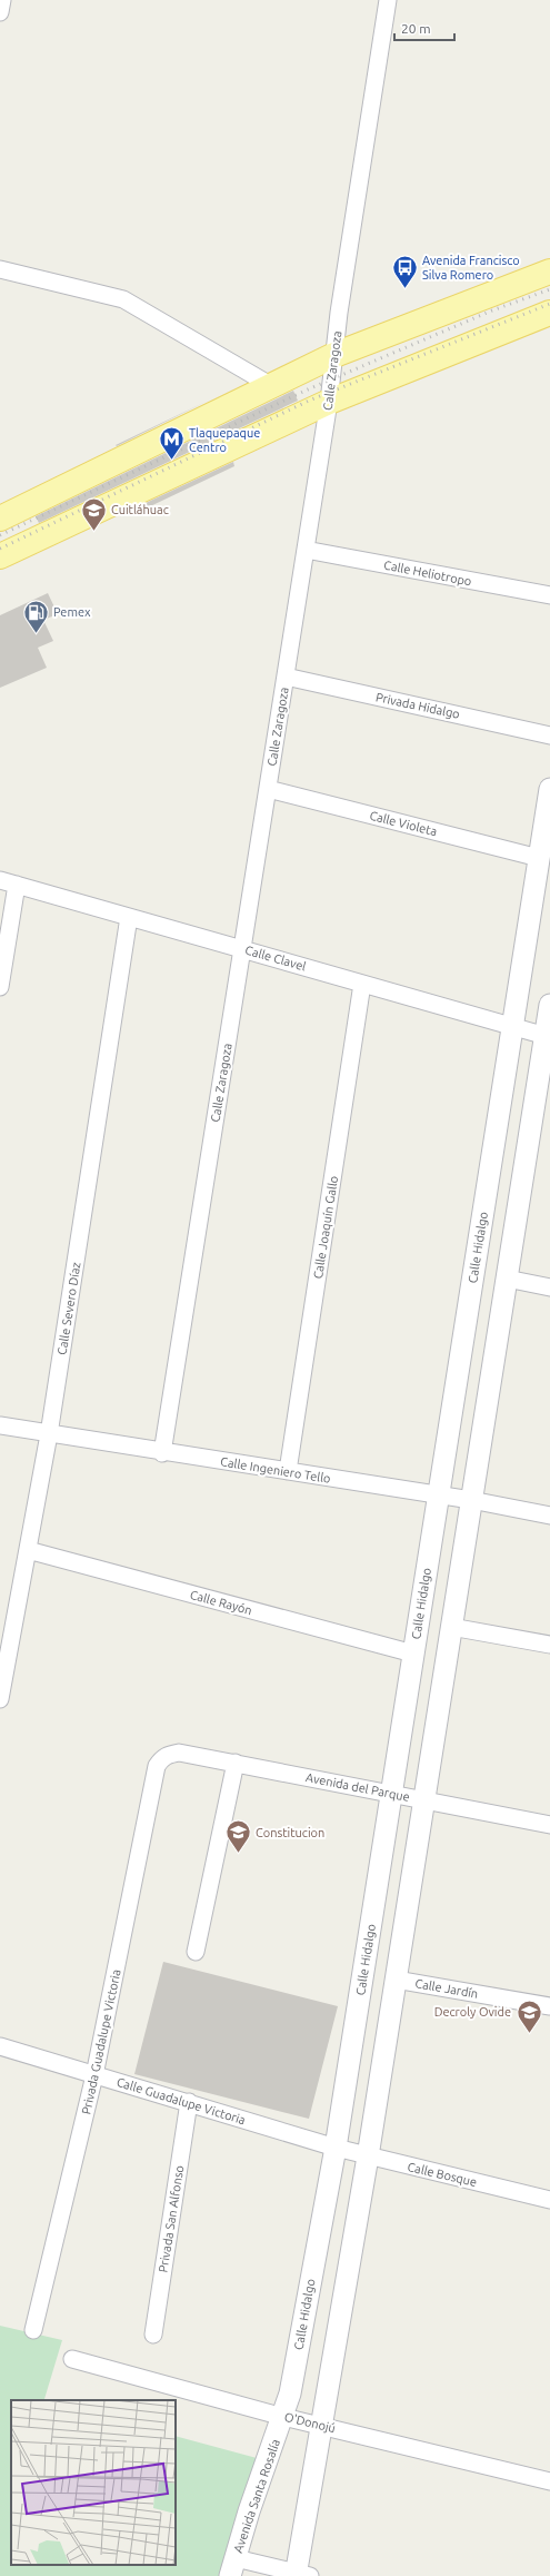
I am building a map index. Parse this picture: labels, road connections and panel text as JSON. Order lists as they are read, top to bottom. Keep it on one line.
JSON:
{"streets":{"street":["Calle Zaragoza","Calle Heliotropo","Privada Hidalgo","Calle Violeta","Calle Clavel","Calle Joaquín Gallo","Calle Hidalgo","Calle Severo Díaz","Calle Ingeniero Tello","Calle Rayón","Avenida del Parque","Calle Jardín","Privada Guadalupe Victoria","Calle Guadalupe Victoria","Calle Bosque","Privada San Alfonso","O'Donojú","Avenida Santa Rosalía"]},"crossings":[["Calle Zaragoza","Calle Heliotropo"],["Calle Zaragoza","Privada Hidalgo"],["Calle Zaragoza","Calle Violeta"],["Calle Zaragoza","Calle Clavel"],["Calle Zaragoza","Calle Ingeniero Tello"],["Calle Violeta","Calle Hidalgo"],["Calle Clavel","Calle Joaquín Gallo"],["Calle Clavel","Calle Hidalgo"],["Calle Clavel","Calle Severo Díaz"],["Calle Joaquín Gallo","Calle Ingeniero Tello"],["Calle Hidalgo","Calle Ingeniero Tello"],["Calle Hidalgo","Calle Rayón"],["Calle Hidalgo","Avenida del Parque"],["Calle Hidalgo","Calle Guadalupe Victoria"],["Calle Hidalgo","Calle Bosque"],["Calle Hidalgo","O'Donojú"],["Calle Hidalgo","Avenida Santa Rosalía"],["Calle Severo Díaz","Calle Ingeniero Tello"],["Calle Severo Díaz","Calle Rayón"],["Avenida del Parque","Privada Guadalupe Victoria"],["Privada Guadalupe Victoria","Calle Guadalupe Victoria"],["Calle Guadalupe Victoria","Calle Bosque"],["Calle Guadalupe Victoria","Privada San Alfonso"],["O'Donojú","Avenida Santa Rosalía"]],"places":{"bus stop":["Avenida Francisco Silva Romero"],"metro station":["Tlaquepaque Centro"],"school or university":["Cuitláhuac","Constitucion","Decroly Ovide"],"fuel station":["Pemex"]},"scale_bar":"20 m"}
